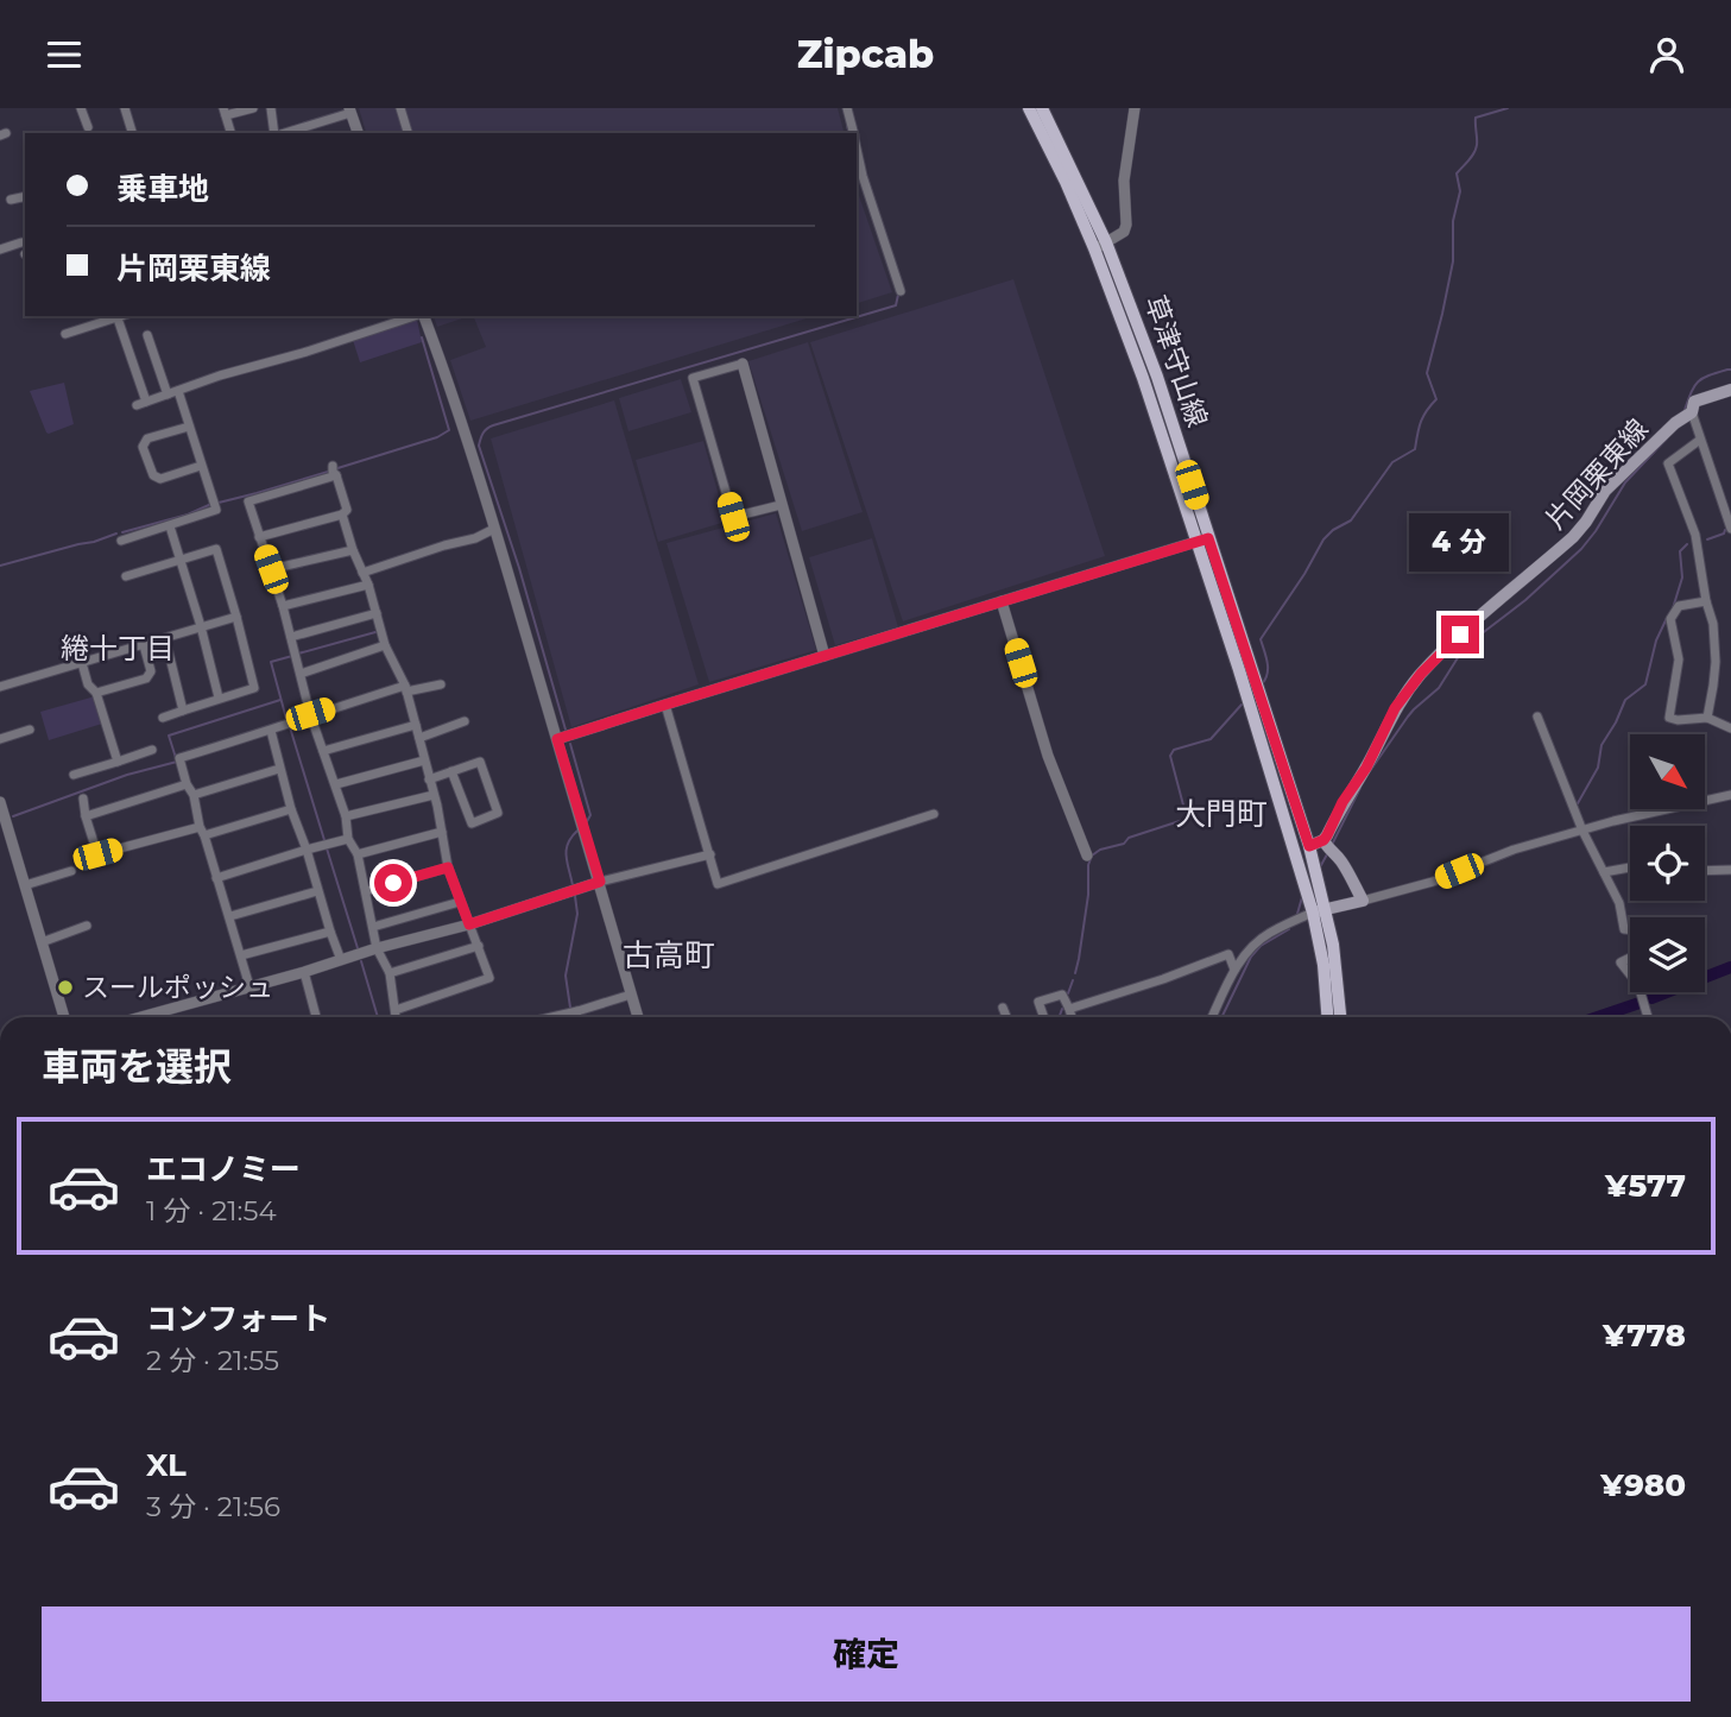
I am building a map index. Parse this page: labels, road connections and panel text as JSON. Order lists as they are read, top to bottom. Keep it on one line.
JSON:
{"streets":{"main road":["草津守山線","片岡栗東線"]},"districts":["綣十丁目","大門町","古高町"],"places":["スールポッシュ"],"north":"bottom right","page":{"header":"Zipcab","banner":["乗車地","片岡栗東線"],"bubble":"4 分","heading":"車両を選択","list":[{"name":"エコノミー","note":"1 分 · 21:54","value":"¥577"},{"name":"コンフォート","note":"2 分 · 21:55","value":"¥778"},{"name":"XL","note":"3 分 · 21:56","value":"¥980"}],"buttons":"確定"}}
